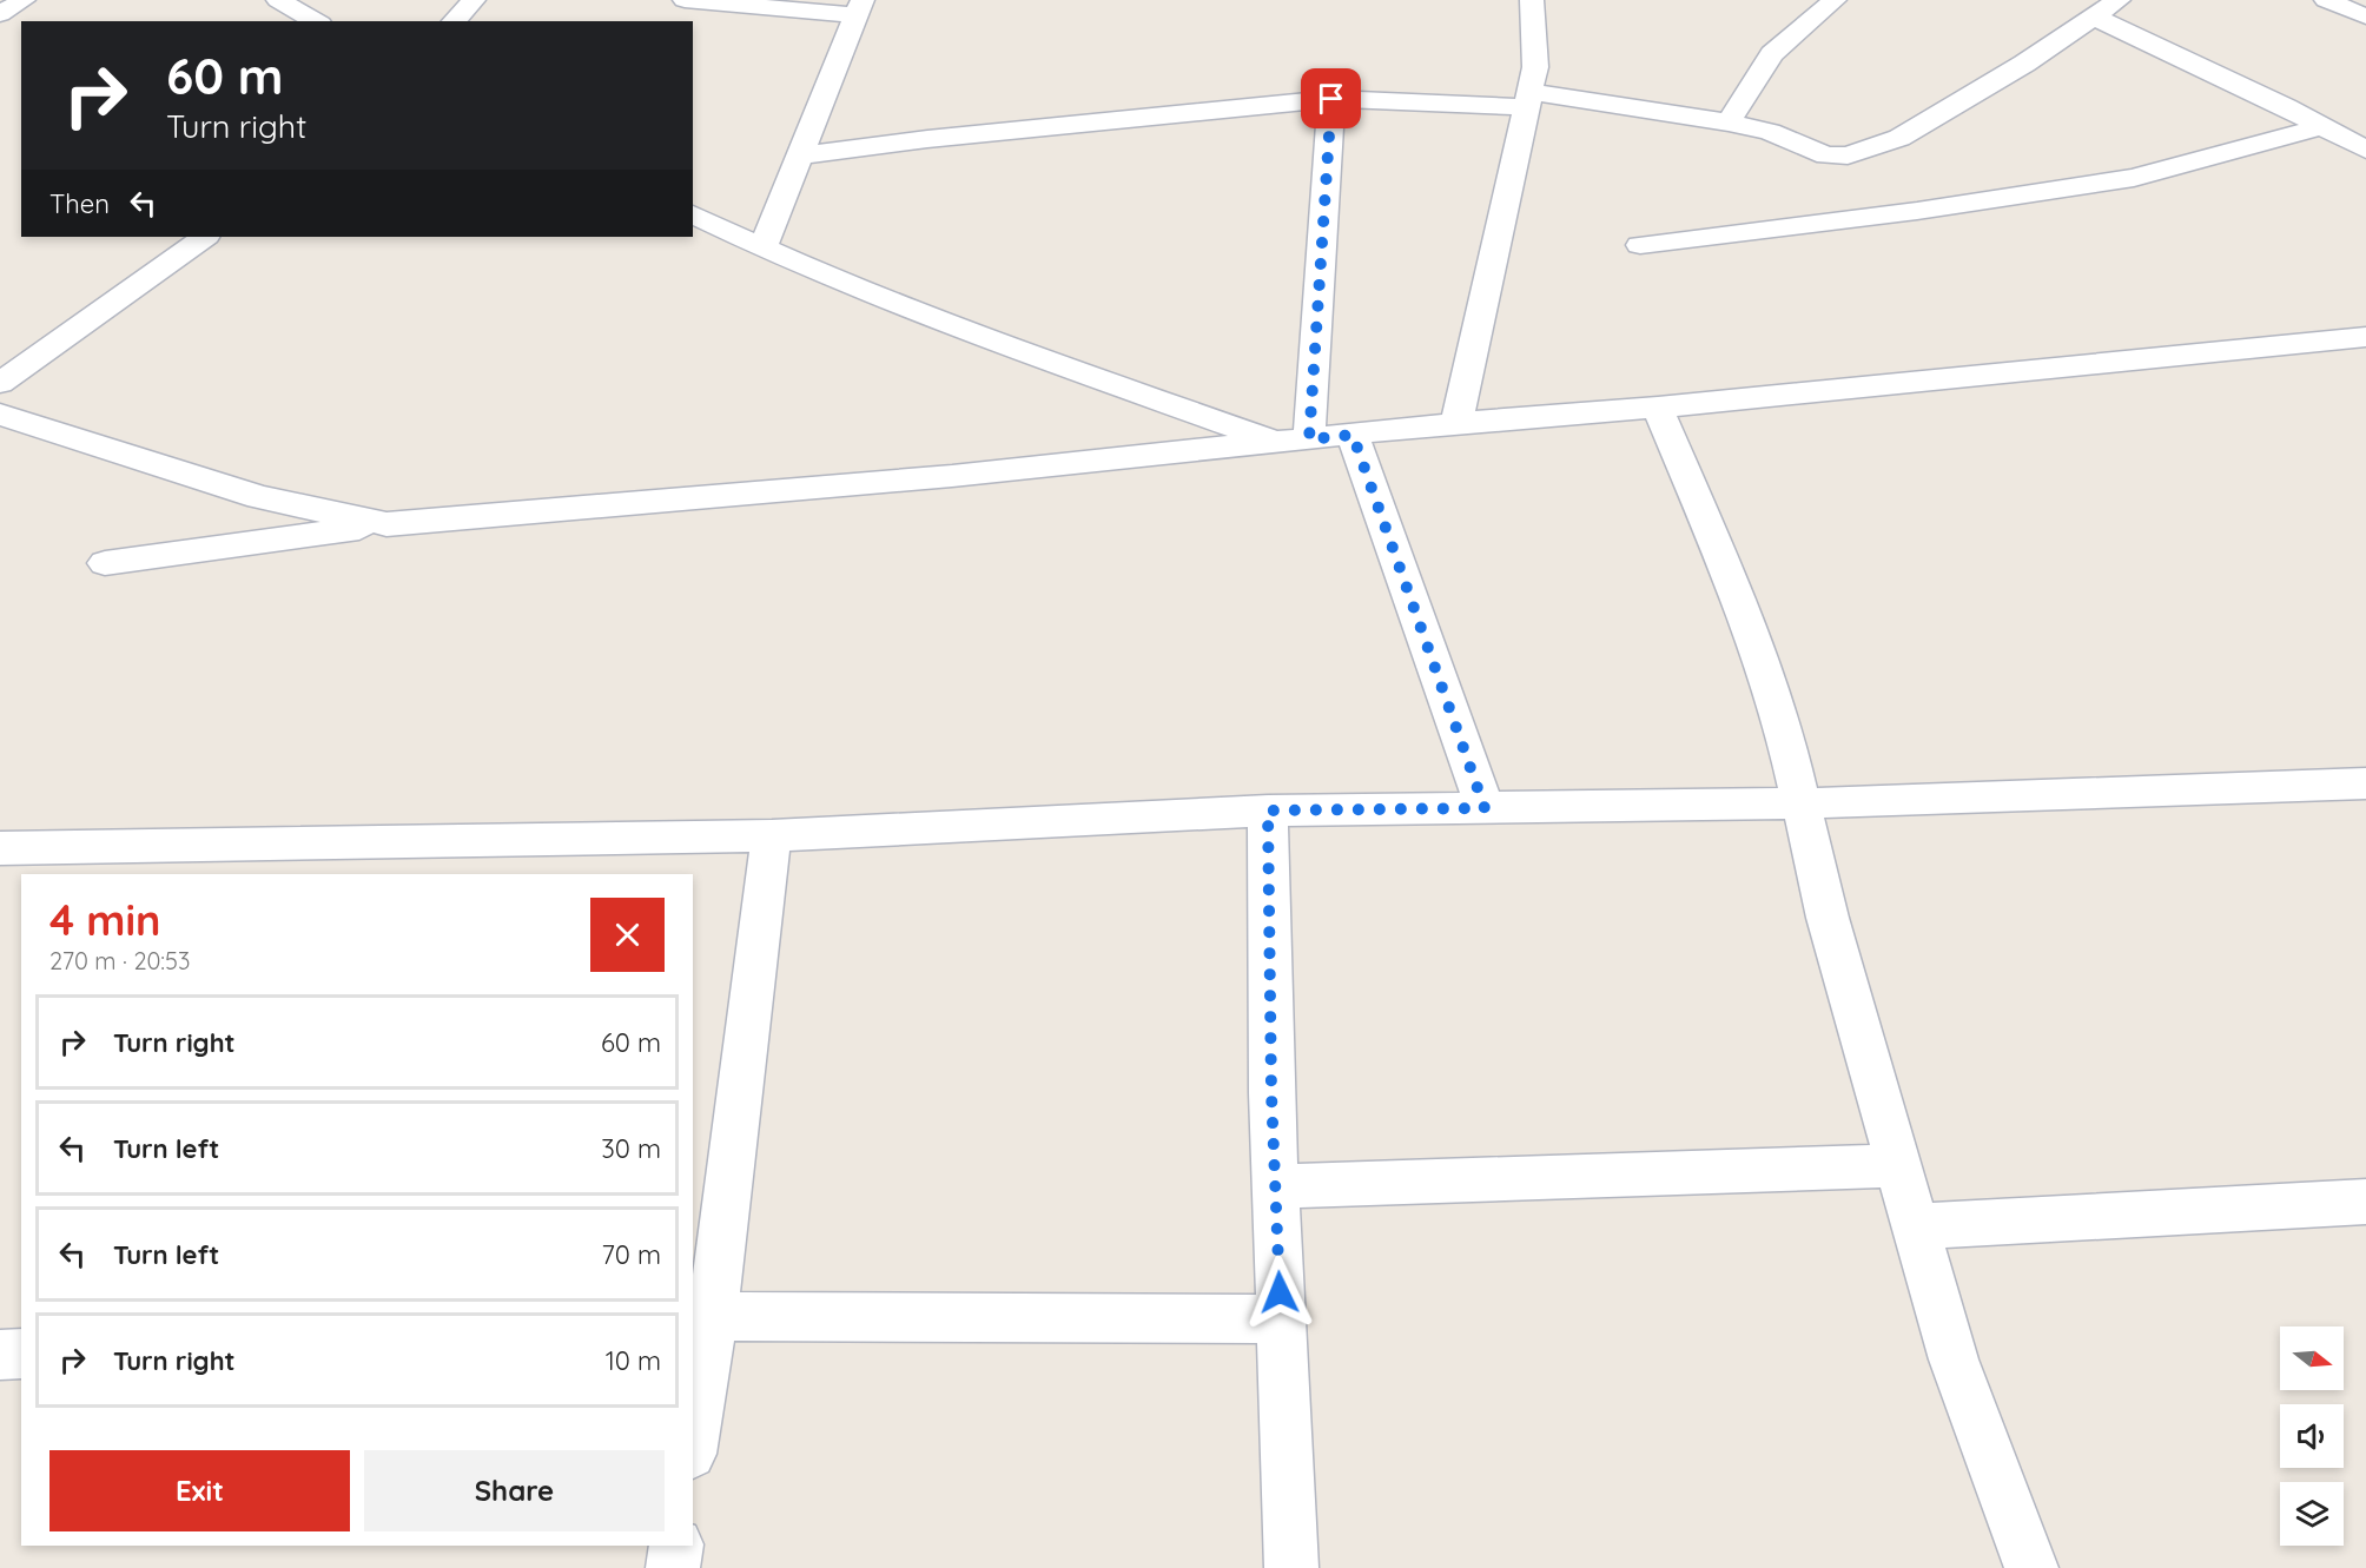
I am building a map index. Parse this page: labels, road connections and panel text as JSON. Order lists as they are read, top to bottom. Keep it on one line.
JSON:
{"north":"right","page":{"turn":["60 m","Turn right"],"then":"Then","heading":["4 min","270 m · 20:53"],"list":[{"name":"Turn right","value":"60 m"},{"name":"Turn left","value":"30 m"},{"name":"Turn left","value":"70 m"},{"name":"Turn right","value":"10 m"}],"buttons":["Exit","Share"]}}
